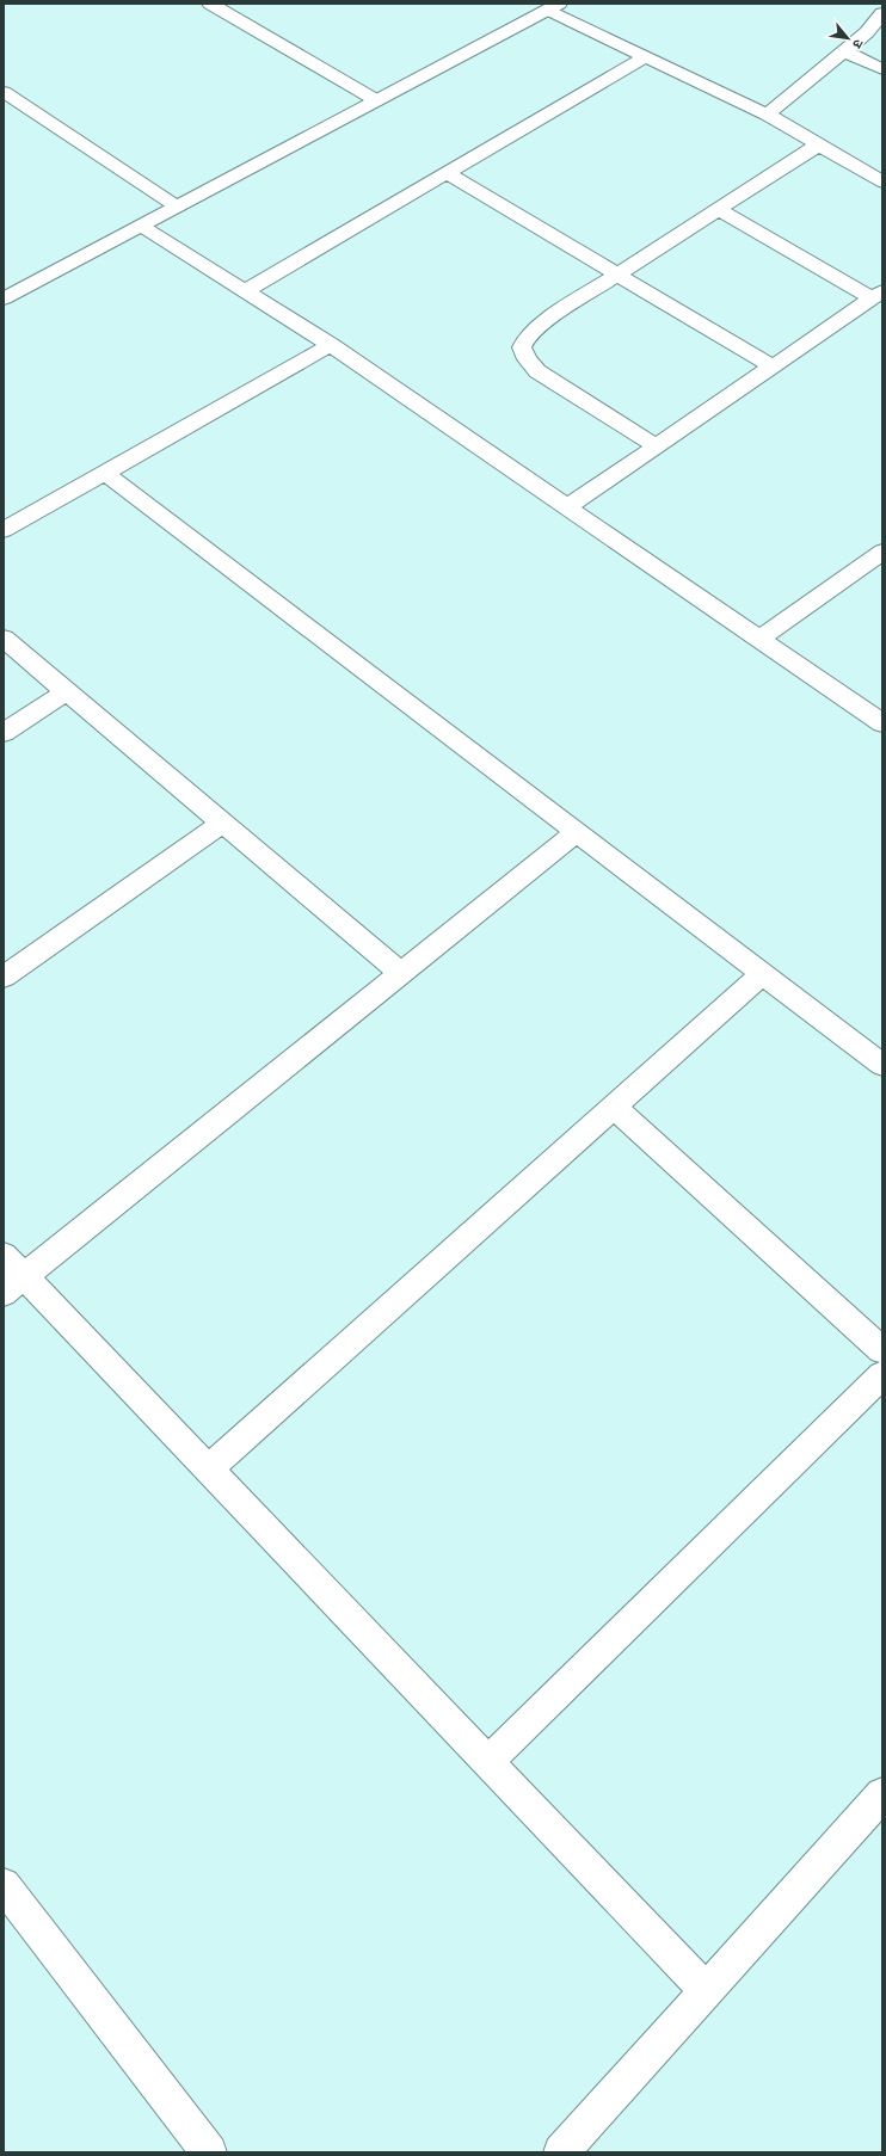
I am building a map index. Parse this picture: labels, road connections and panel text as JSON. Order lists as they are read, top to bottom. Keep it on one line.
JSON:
{"north":"bottom right"}
